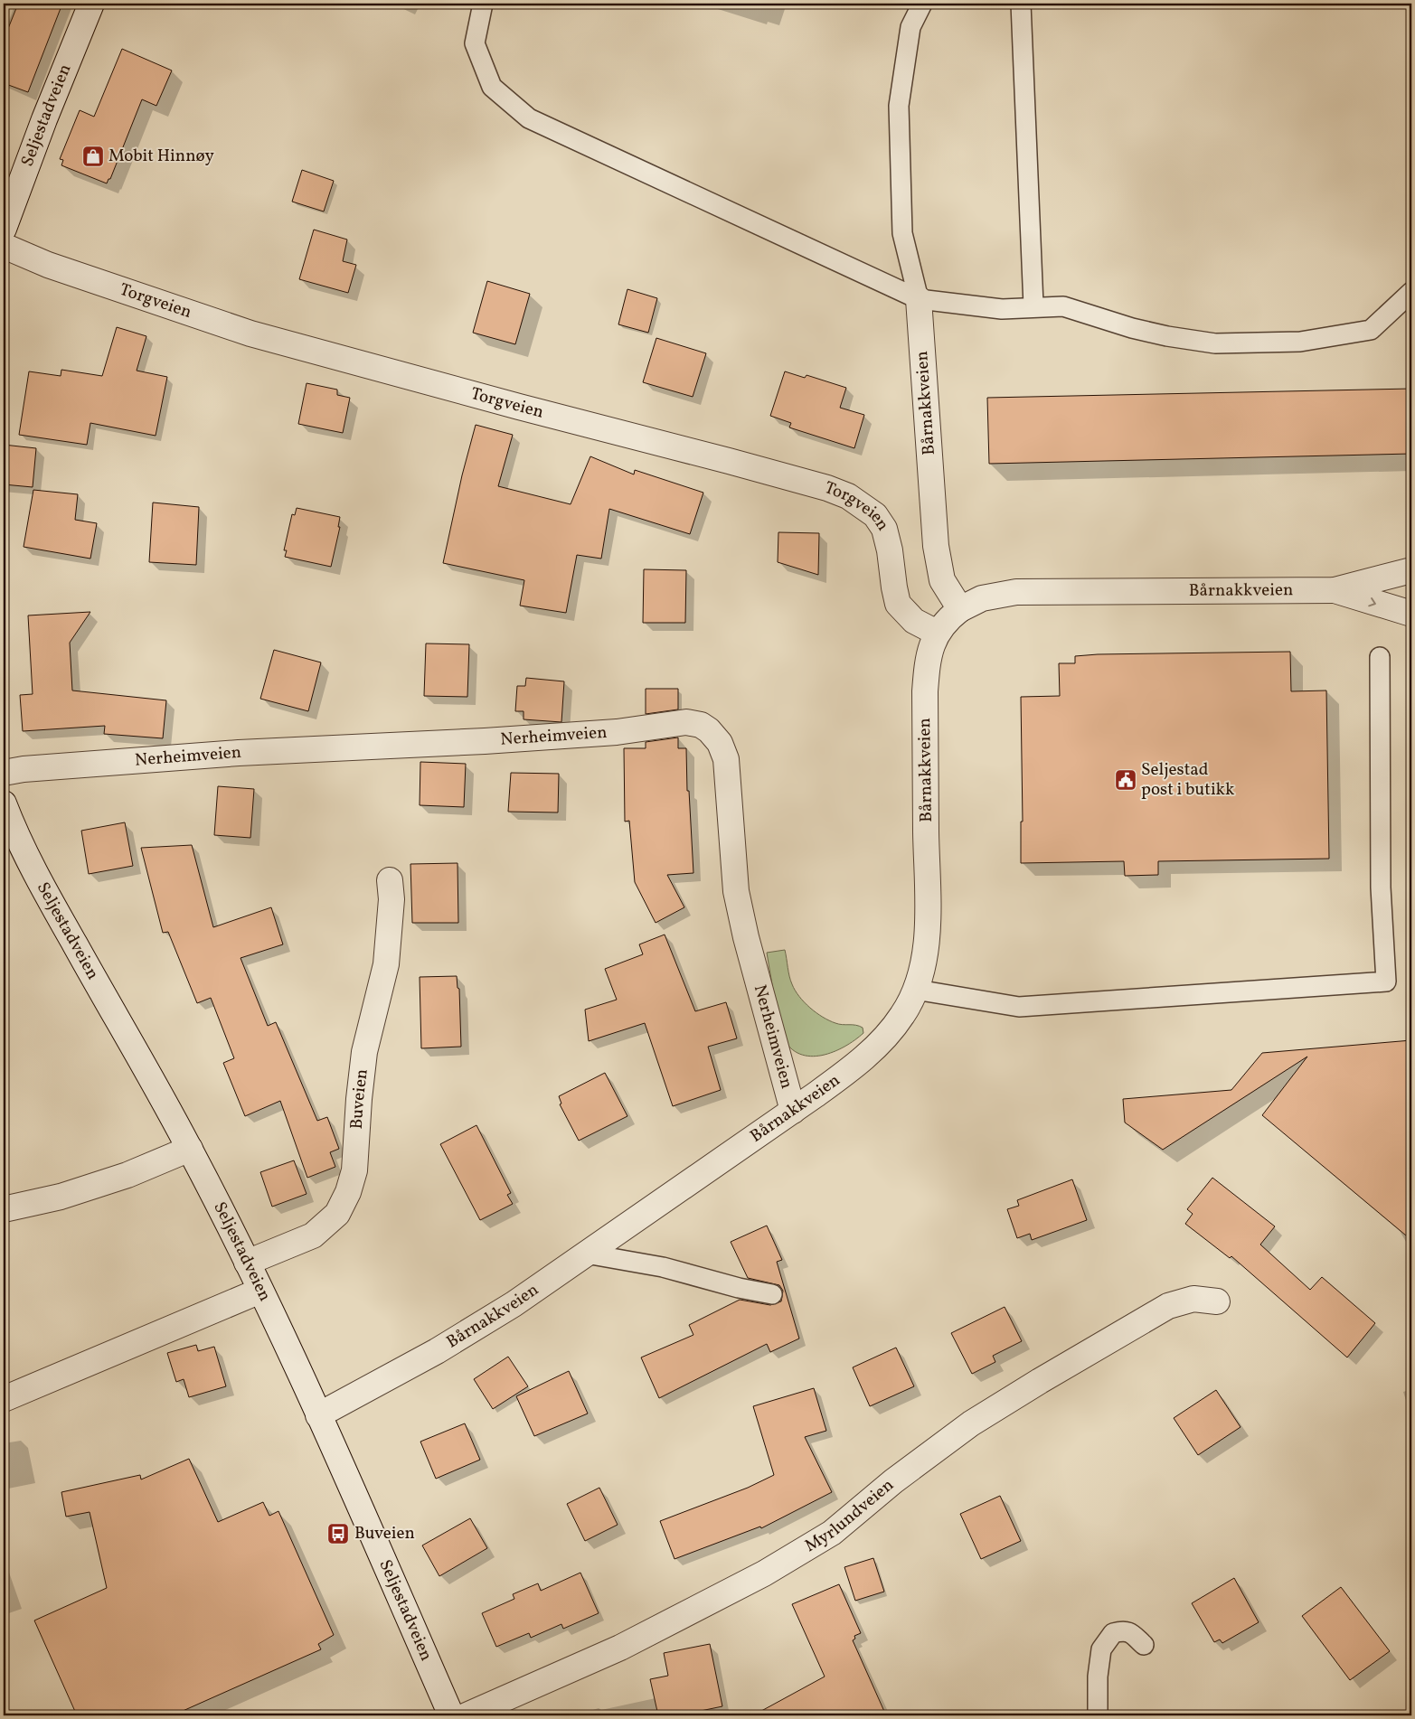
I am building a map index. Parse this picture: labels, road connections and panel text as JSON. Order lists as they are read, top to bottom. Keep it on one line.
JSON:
{"streets":{"street":["Seljestadveien","Torgveien","Bårnakkveien","Nerheimveien","Buveien","Myrlundveien"]},"crossings":[["Seljestadveien","Bårnakkveien"],["Seljestadveien","Buveien"],["Torgveien","Bårnakkveien"],["Bårnakkveien","Nerheimveien"]],"places":{"shop":["Mobit Hinnøy"],"public building":["Seljestad post i butikk"],"bus stop":["Buveien"]}}
